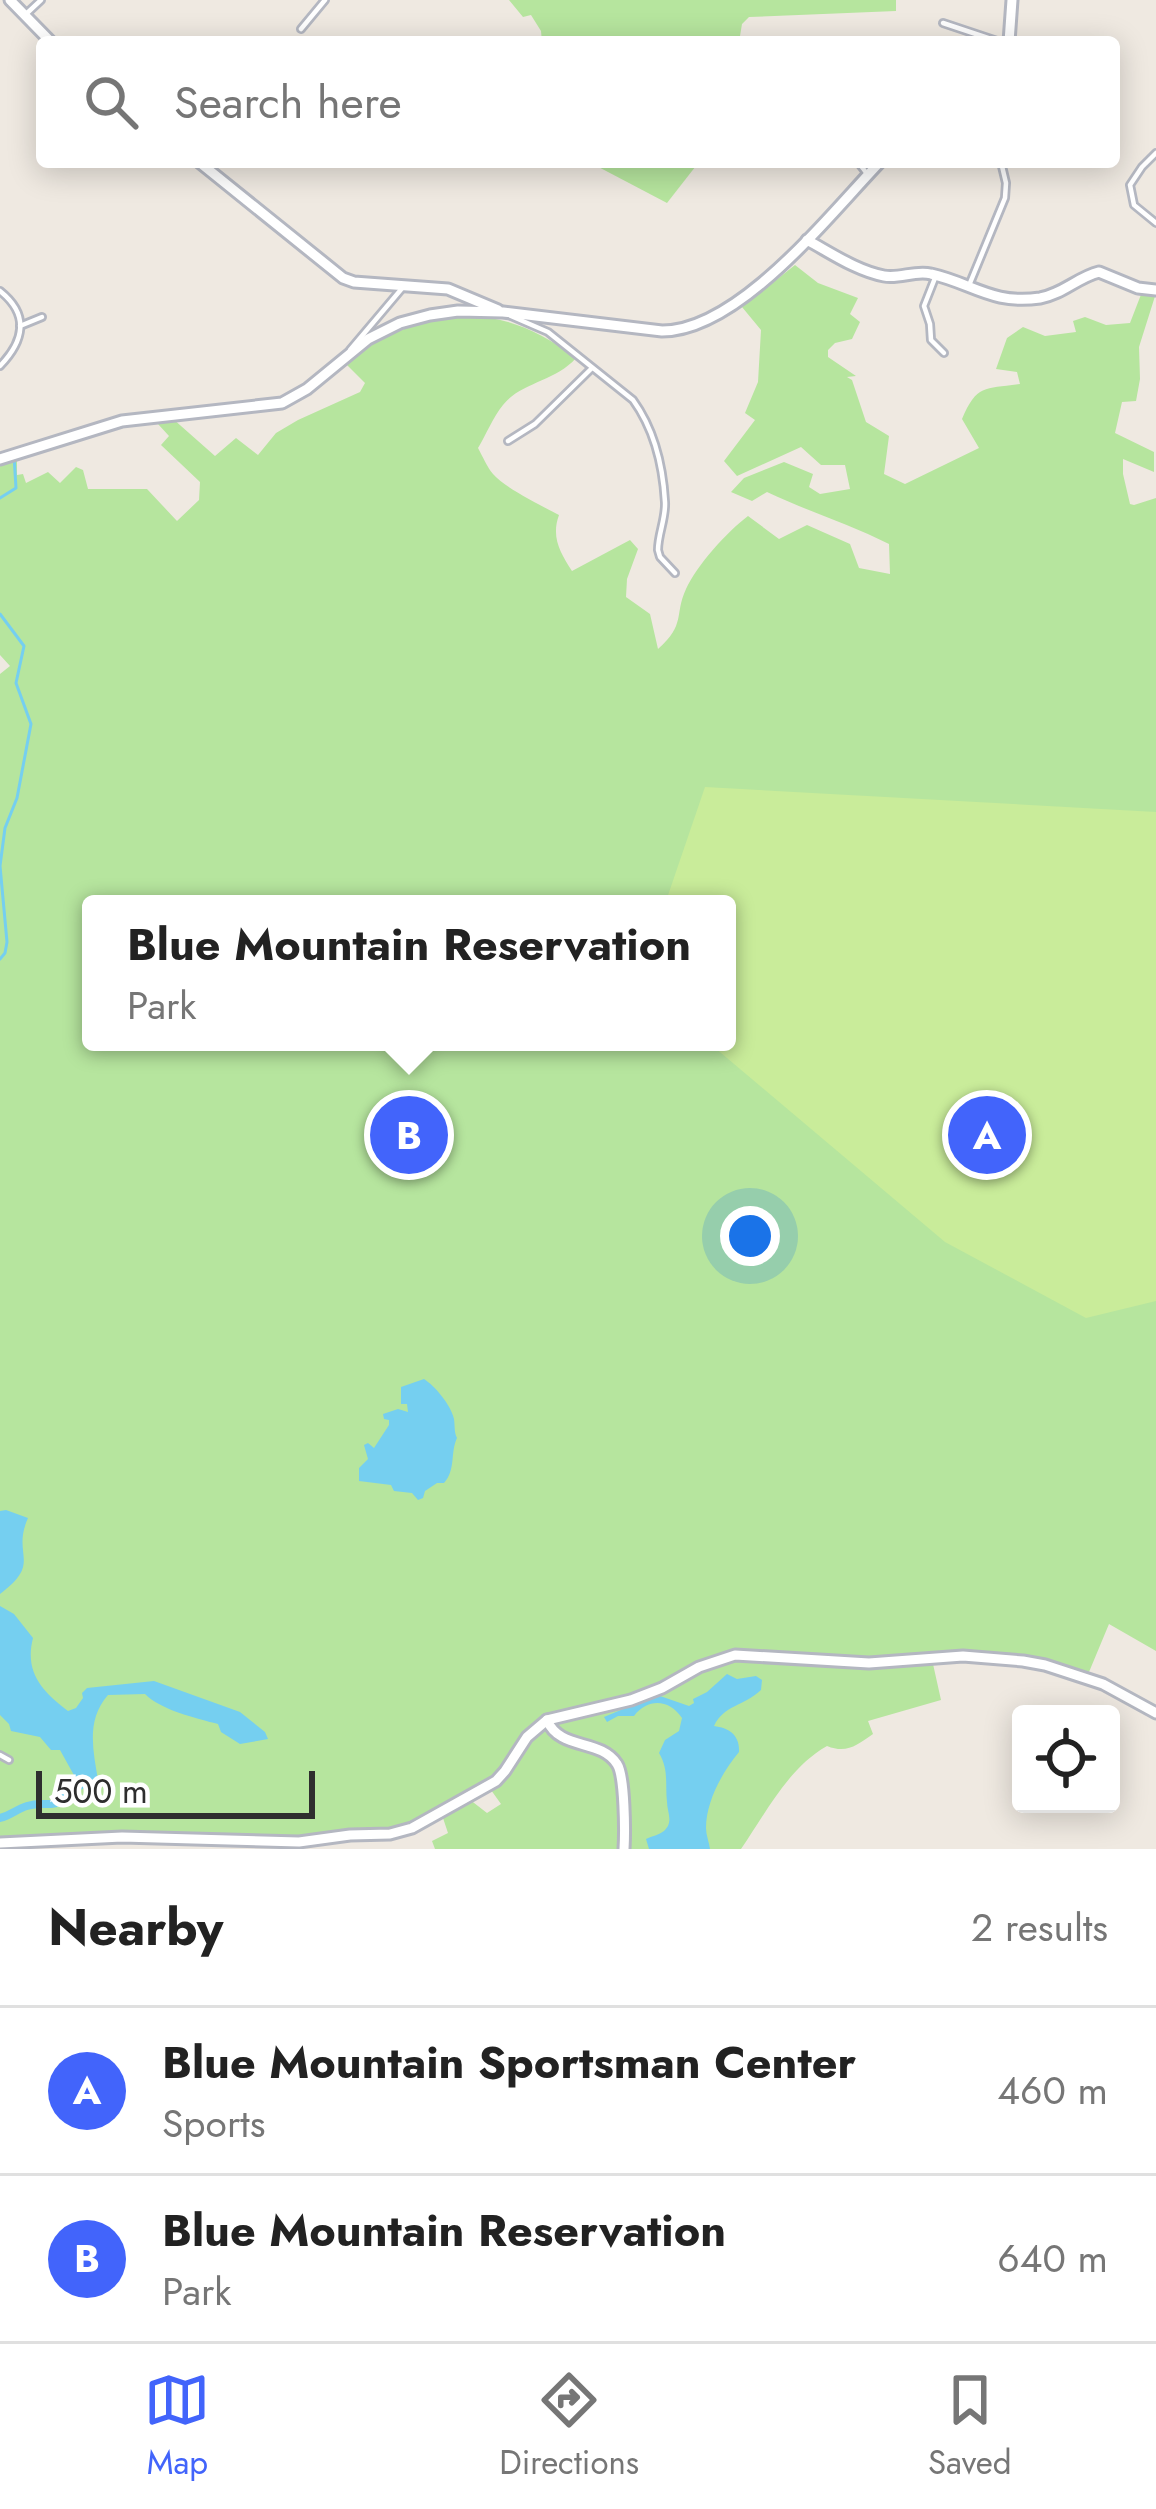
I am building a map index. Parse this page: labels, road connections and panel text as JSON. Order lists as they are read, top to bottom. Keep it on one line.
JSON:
{"scale_bar":"500 m","page":{"search":"Search here","popup":["Blue Mountain Reservation","Park"],"pins":["A","B"],"scale":"500 m","heading":["Nearby","2 results"],"list":[{"mark":"A","name":"Blue Mountain Sportsman Center","note":"Sports","value":"460 m"},{"mark":"B","name":"Blue Mountain Reservation","note":"Park","value":"640 m"}],"nav":["Map","Directions","Saved"]}}
